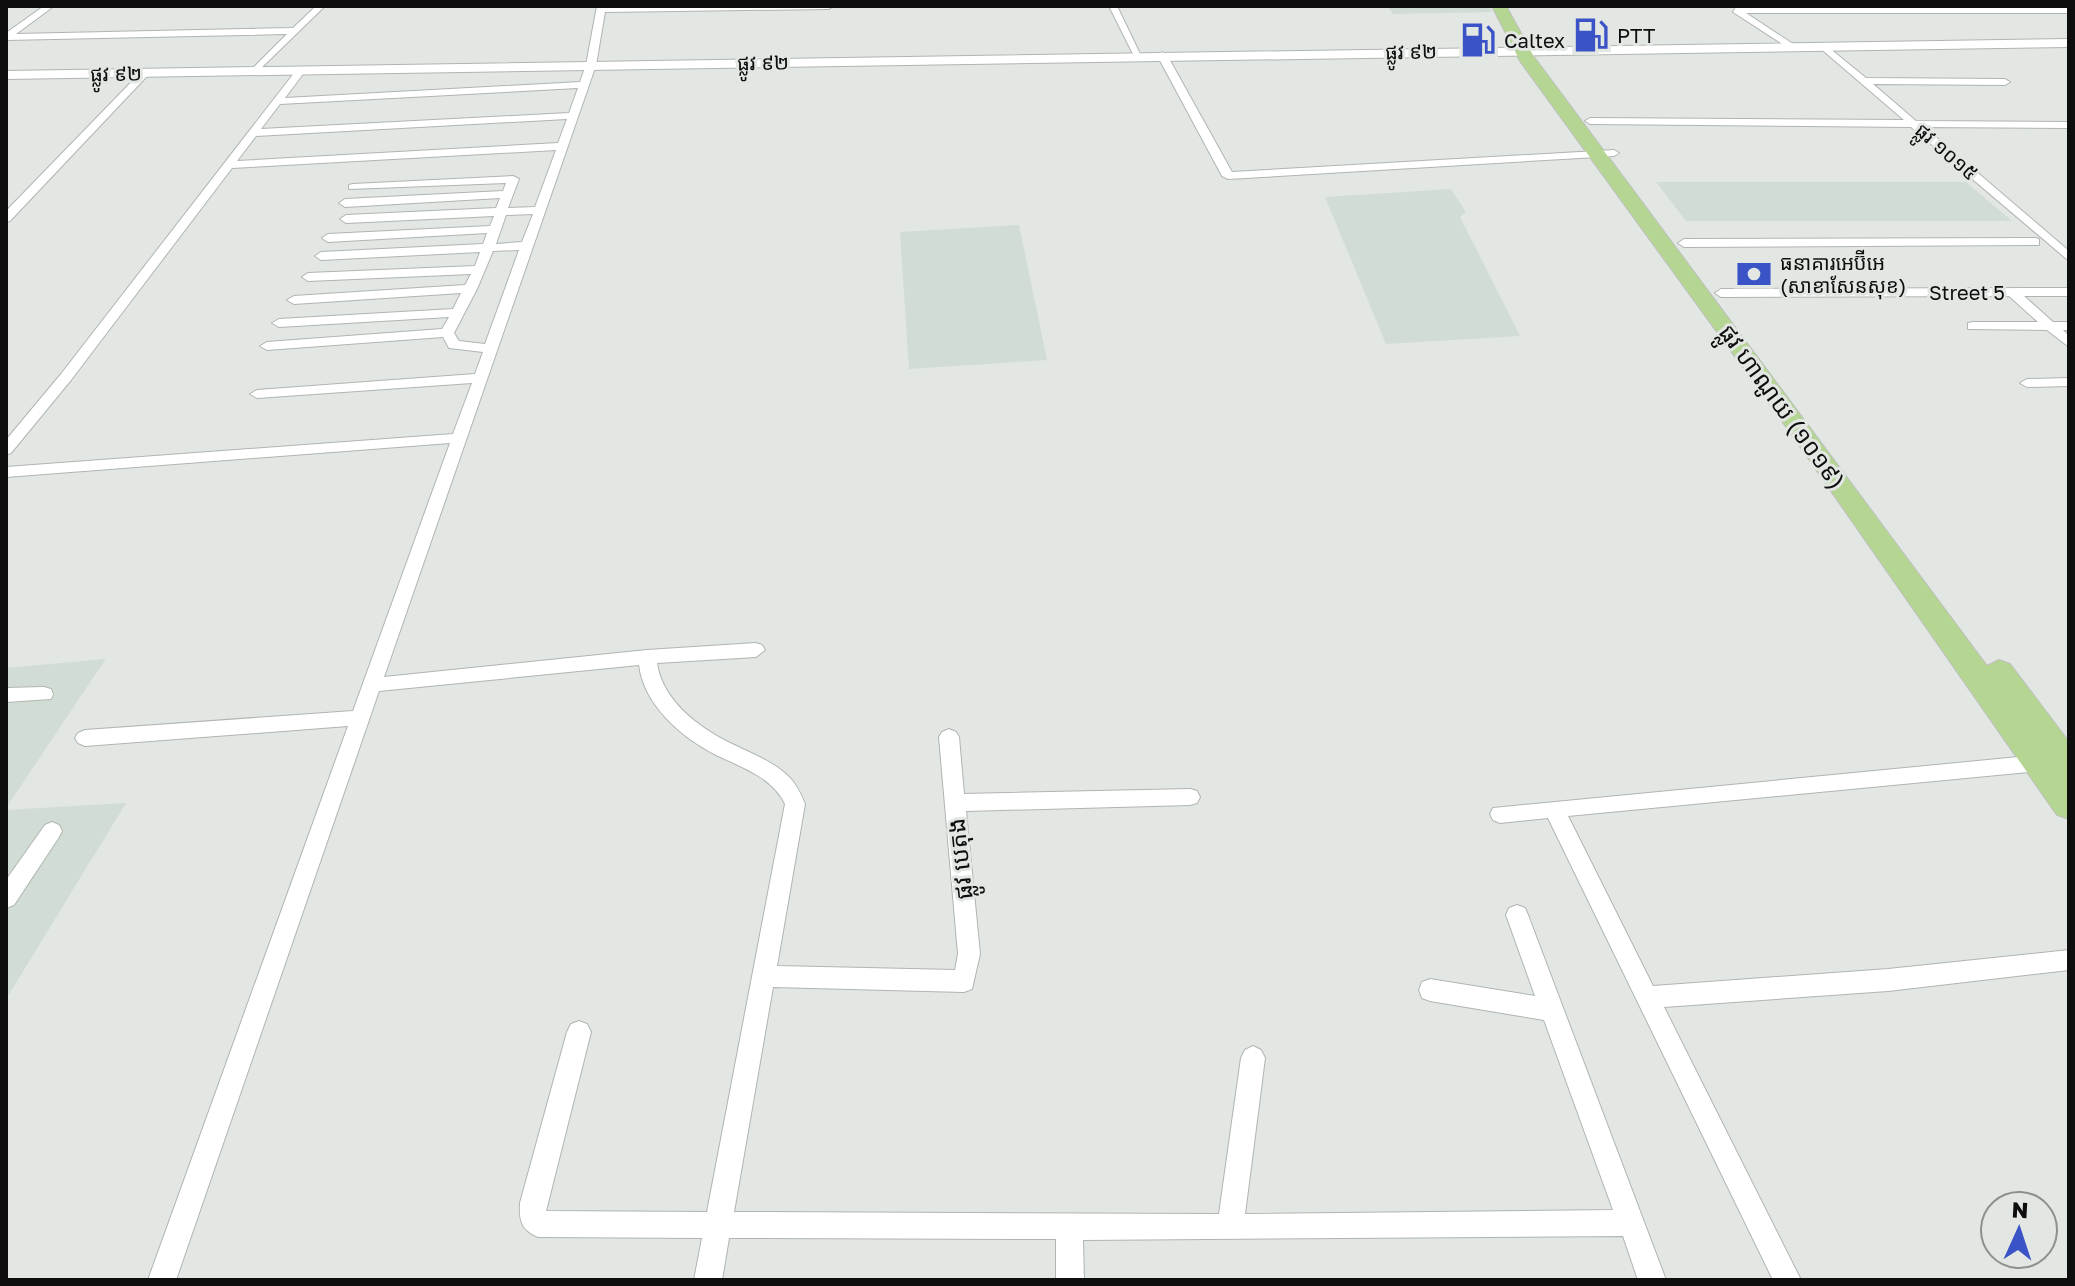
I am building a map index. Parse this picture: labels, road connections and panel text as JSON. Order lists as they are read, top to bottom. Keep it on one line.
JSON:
{"streets":{"main road":["ផ្លូវ ៩២","ផ្លូវ ហាណូយ (១០១៩)"],"street":["ផ្លូវ ១០១៥","Street 5","ផ្លូវ បេតុង"]},"crossings":[["ផ្លូវ ៩២","ផ្លូវ ១០១៥"],["ផ្លូវ ៩២","ផ្លូវ ហាណូយ (១០១៩)"],["Street 5","ផ្លូវ ហាណូយ (១០១៩)"]],"places":{"fuel station":["PTT","Caltex"],"bank":["ធនាគារអេប៊ីអេ (សាខាសែនសុខ)"]},"north":"top"}
